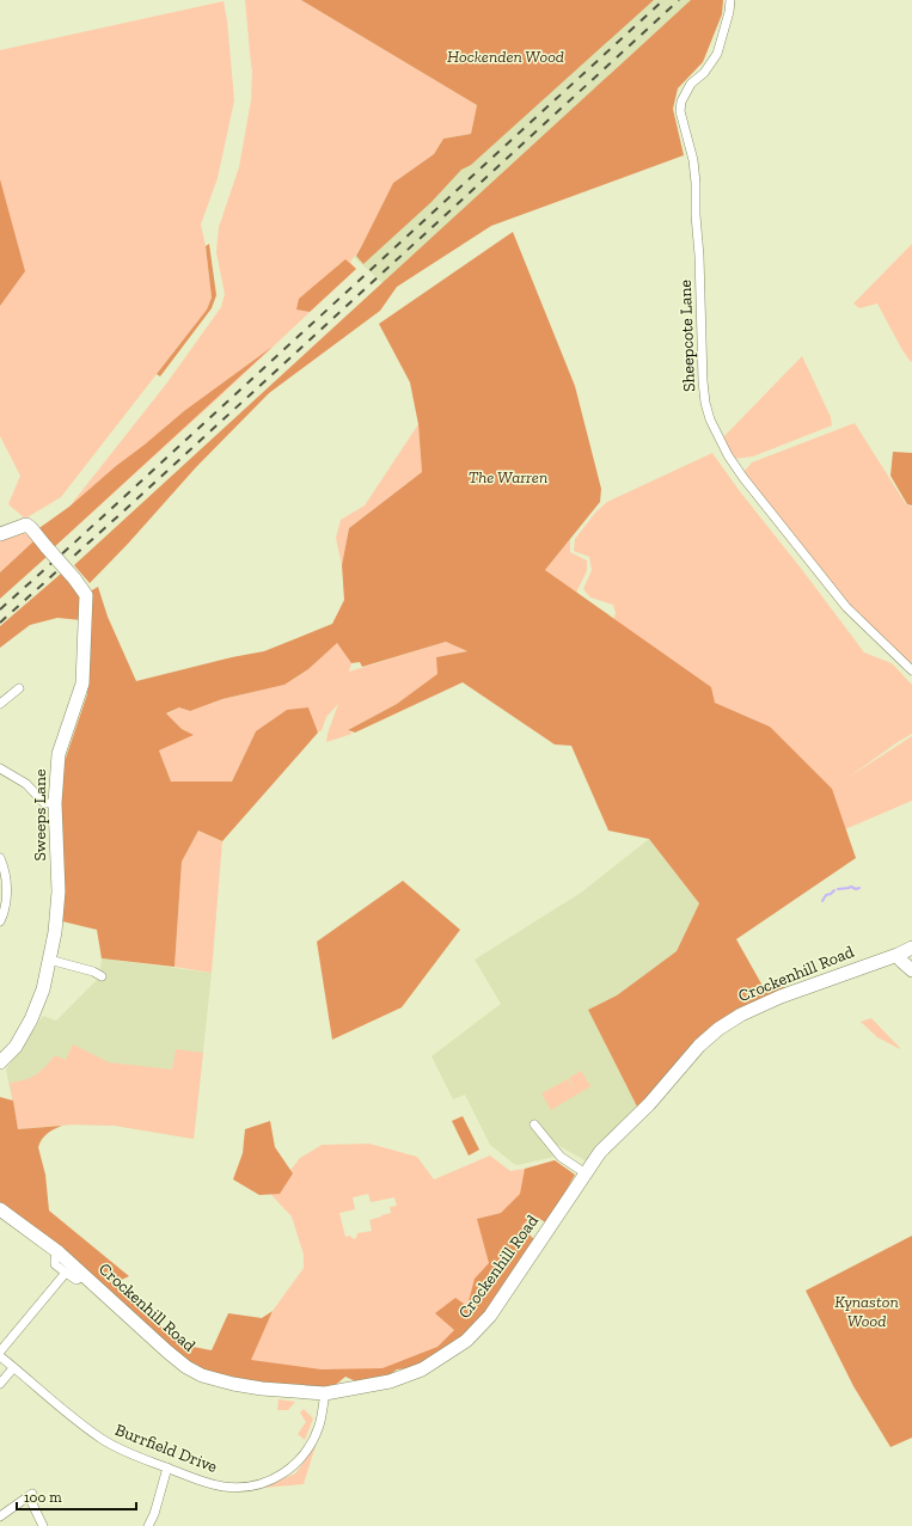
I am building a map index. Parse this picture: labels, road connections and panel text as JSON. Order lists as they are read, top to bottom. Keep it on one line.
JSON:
{"streets":{"main road":["Sweeps Lane","Crockenhill Road"],"street":["Sheepcote Lane","Burrfield Drive"]},"crossings":[["Crockenhill Road","Burrfield Drive"]],"parks":["Hockenden Wood","The Warren","Kynaston Wood"],"scale_bar":"100 m"}
